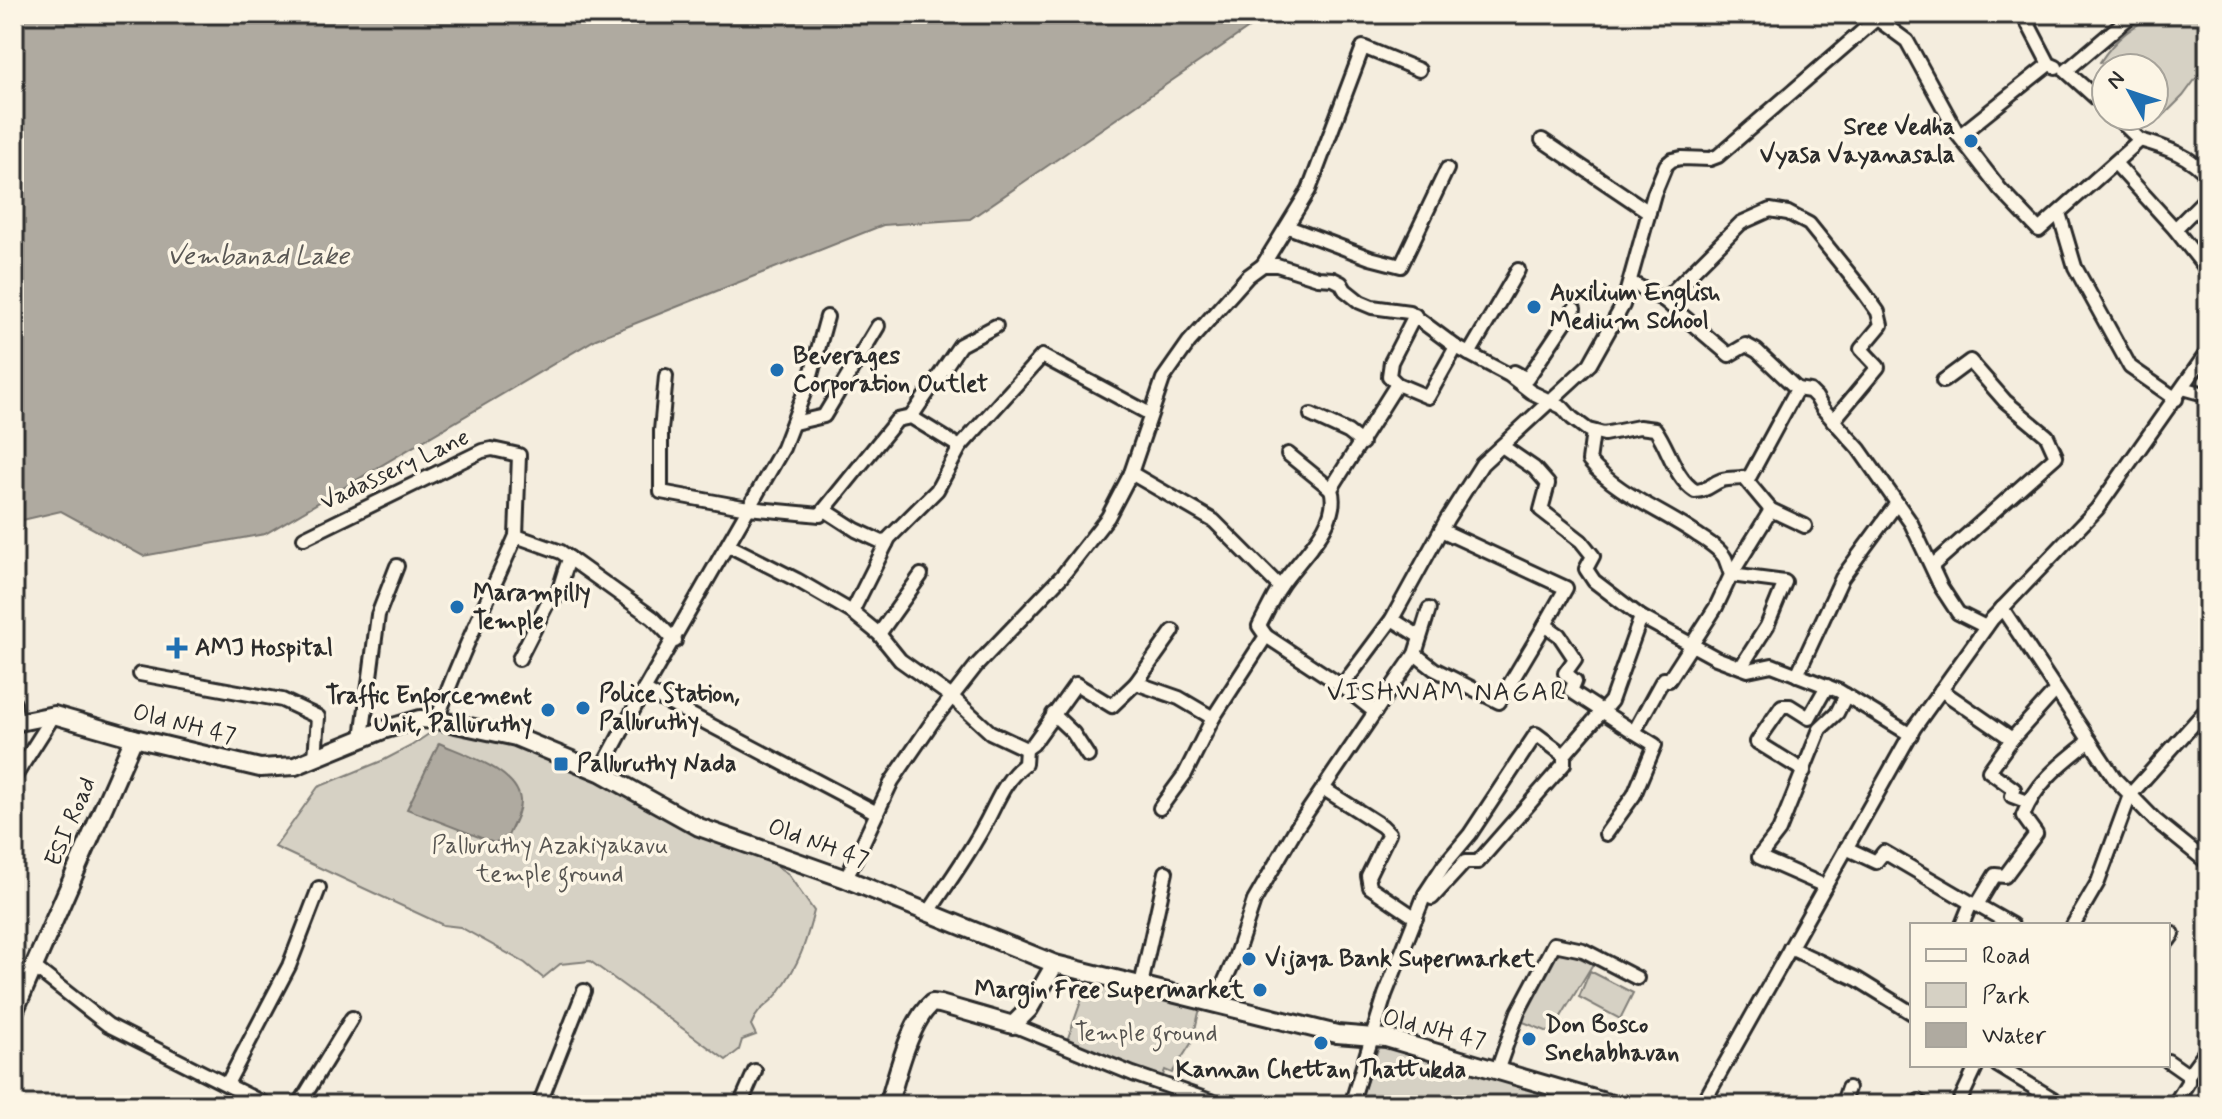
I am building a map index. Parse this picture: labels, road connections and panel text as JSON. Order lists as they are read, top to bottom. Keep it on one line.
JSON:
{"streets":{"main road":["Old NH 47","ESI Road"],"street":["Vadassery Lane"]},"crossings":[["Old NH 47","ESI Road"]],"districts":["VISHWAM NAGAR"],"water":["Vembanad Lake"],"parks":["Palluruthy Azakiyakavu temple ground","Temple ground"],"places":{"other":["Sree Vedha Vyasa Vayanasala","Auxilium English Medium School","Beverages Corporation Outlet","Marampilly Temple","Police Station, Palluruthy","Traffic Enforcement Unit, Palluruthy","Vijaya Bank Supermarket","Margin Free Supermarket","Don Bosco Snehabhavan","Kannan Chettan Thattukda"],"health":["AMJ Hospital"],"transit":["Palluruthy Nada"]},"legend":["Road","Park","Water"],"north":"top left"}
